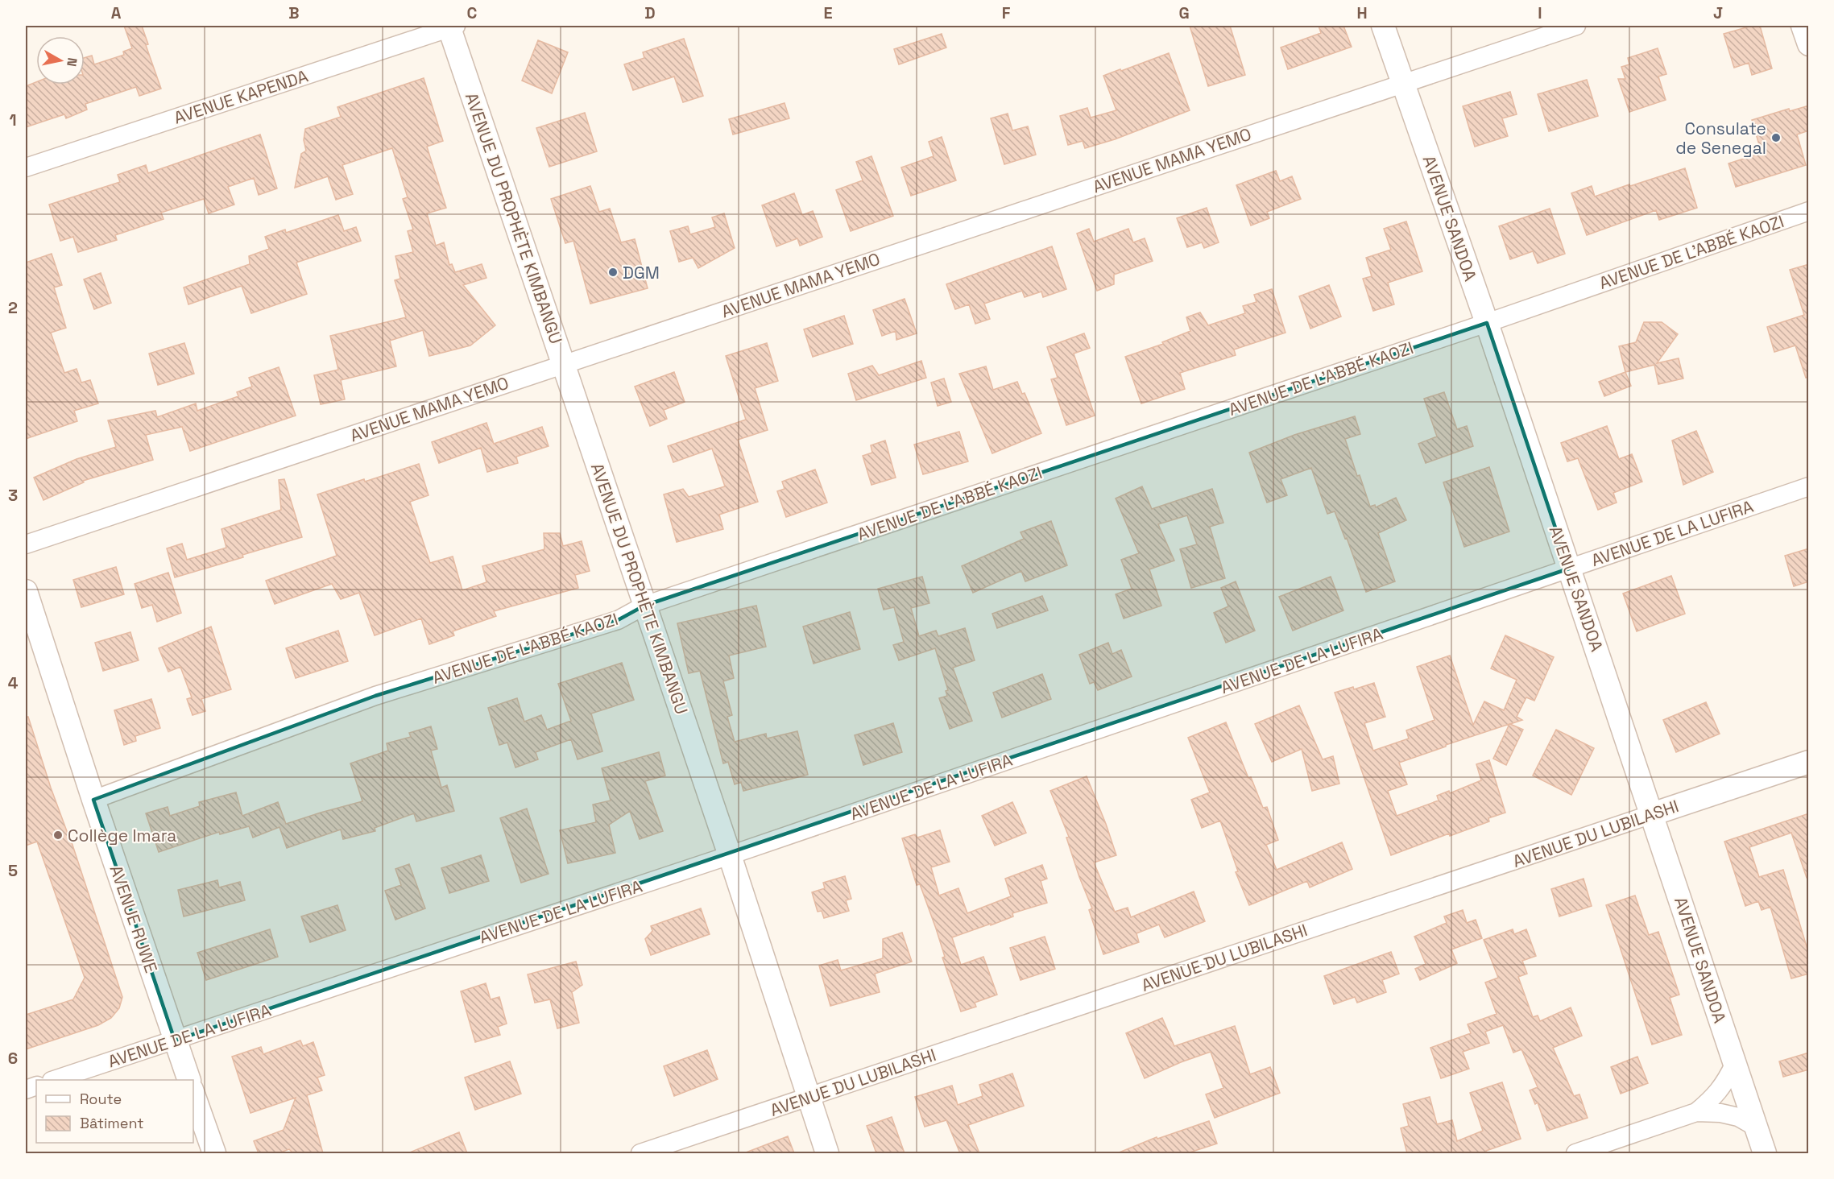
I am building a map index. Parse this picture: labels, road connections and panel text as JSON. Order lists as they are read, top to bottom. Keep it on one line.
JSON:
{"streets":{"street":["AVENUE KAPENDA","AVENUE MAMA YEMO","AVENUE DU PROPHÈTE KIMBANGU","AVENUE SANDOA","AVENUE DE L'ABBÉ KAOZI","AVENUE DE LA LUFIRA","AVENUE DU LUBILASHI","AVENUE RUWE"]},"crossings":[["AVENUE KAPENDA","AVENUE DU PROPHÈTE KIMBANGU"],["AVENUE MAMA YEMO","AVENUE DU PROPHÈTE KIMBANGU"],["AVENUE MAMA YEMO","AVENUE SANDOA"],["AVENUE DU PROPHÈTE KIMBANGU","AVENUE DE L'ABBÉ KAOZI"],["AVENUE DU PROPHÈTE KIMBANGU","AVENUE DE LA LUFIRA"],["AVENUE DU PROPHÈTE KIMBANGU","AVENUE DU LUBILASHI"],["AVENUE SANDOA","AVENUE DE L'ABBÉ KAOZI"],["AVENUE SANDOA","AVENUE DE LA LUFIRA"],["AVENUE SANDOA","AVENUE DU LUBILASHI"],["AVENUE DE L'ABBÉ KAOZI","AVENUE RUWE"],["AVENUE DE LA LUFIRA","AVENUE RUWE"]],"places":["Consulate de Senegal","DGM","Collège Imara"],"legend":["Route","Bâtiment"],"north":"right","grid":{"columns":["A","B","C","D","E","F","G","H","I","J"],"rows":["1","2","3","4","5","6"]}}
